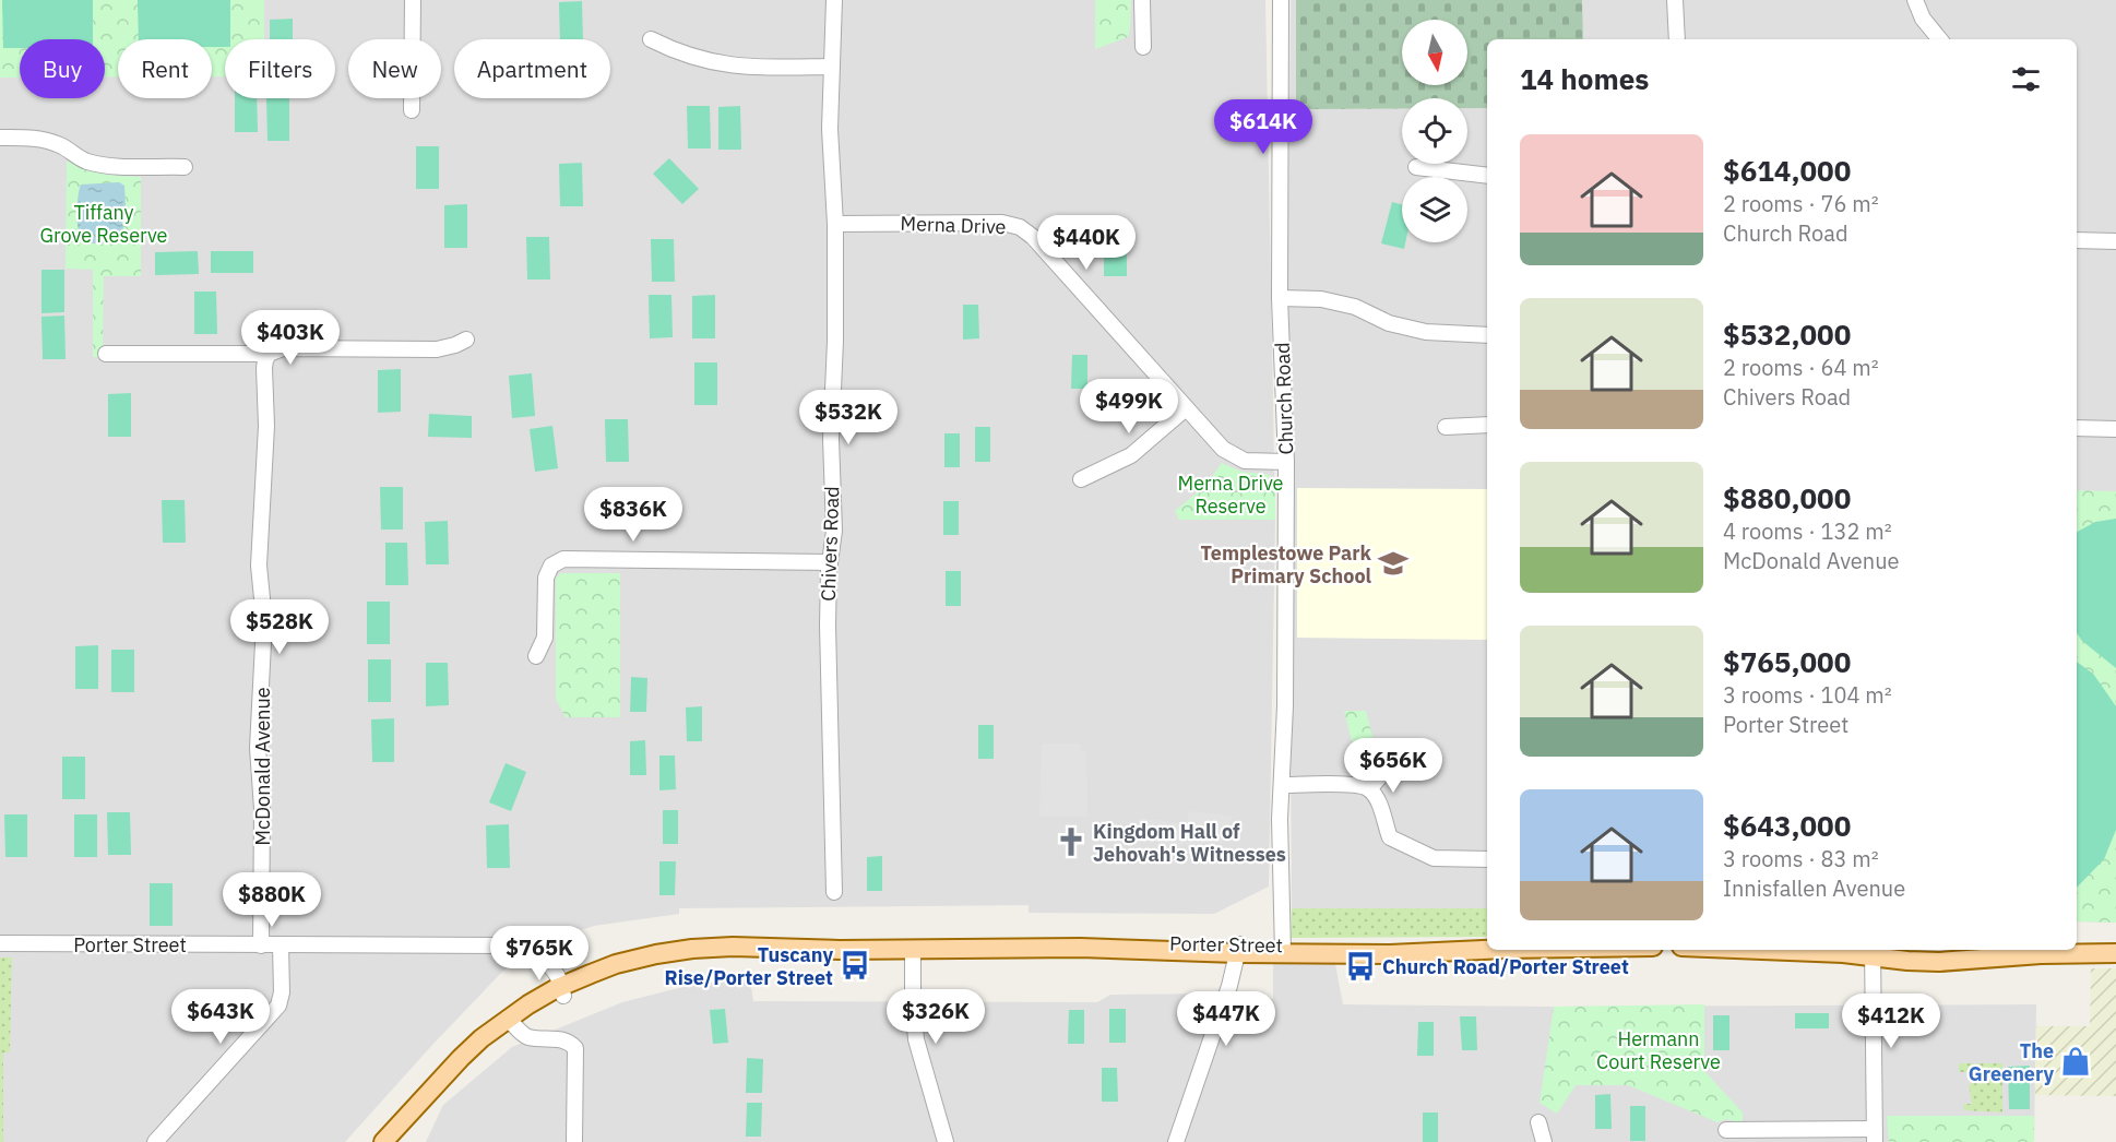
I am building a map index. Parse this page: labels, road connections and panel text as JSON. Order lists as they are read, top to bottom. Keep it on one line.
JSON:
{"streets":{"main road":["Porter Street"],"street":["Merna Drive","Church Road","Chivers Road","McDonald Avenue"]},"crossings":[["Merna Drive","Church Road"],["Merna Drive","Chivers Road"],["Church Road","Porter Street"],["McDonald Avenue","Porter Street"]],"parks":["Tiffany Grove Reserve","Merna Drive Reserve","Hermann Court Reserve"],"places":{"school or university":["Templestowe Park Primary School"],"church":["Kingdom Hall of Jehovah's Witnesses"],"bus stop":["Tuscany Rise/Porter Street","Church Road/Porter Street"],"shop":["The Greenery"]},"north":"bottom","page":{"chip":["Buy","Rent","Filters","New","Apartment"],"heading":"14 homes","price":["$614K","$440K","$403K","$499K","$532K","$836K","$528K","$656K","$880K","$765K","$643K","$326K","$447K","$412K"],"list":[{"name":"$614,000","note":"2 rooms · 76 m² · Church Road"},{"name":"$532,000","note":"2 rooms · 64 m² · Chivers Road"},{"name":"$880,000","note":"4 rooms · 132 m² · McDonald Avenue"},{"name":"$765,000","note":"3 rooms · 104 m² · Porter Street"},{"name":"$643,000","note":"3 rooms · 83 m² · Innisfallen Avenue"}]}}
